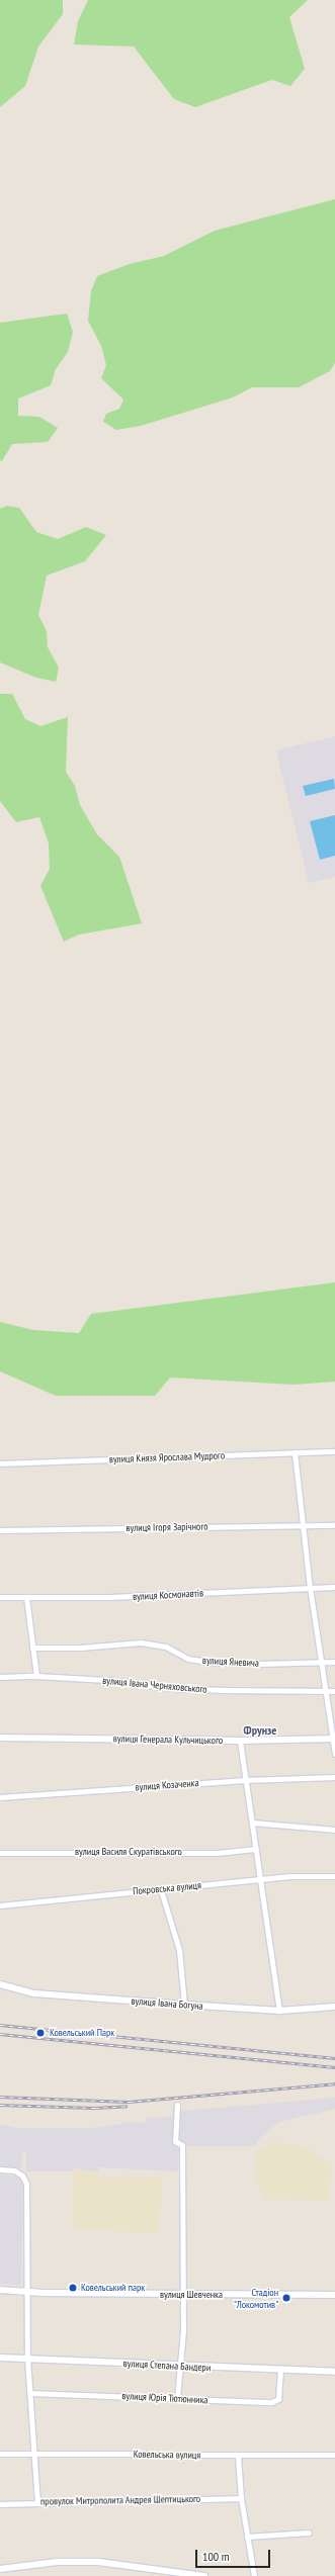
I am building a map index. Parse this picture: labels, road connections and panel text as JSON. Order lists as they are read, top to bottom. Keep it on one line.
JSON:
{"streets":{"street":["вулиця Князя Ярослава Мудрого","вулиця Ігоря Зарічного","вулиця Космонавтів","вулиця Яневича","вулиця Івана Черняховського","вулиця Генерала Кульчицького","вулиця Козаченка","вулиця Василя Скуратівського","Покровська вулиця","вулиця Івана Богуна","вулиця Шевченка","вулиця Степана Бандери","вулиця Юрія Тютюнника","Ковельська вулиця","провулок Митрополита Андрея Шептицького"]},"crossings":[["вулиця Степана Бандери","вулиця Юрія Тютюнника"]],"districts":["Фрунзе"],"places":["Ковельський Парк","Ковельський парк","Стадіон \"Локомотив\""],"scale_bar":"100 m"}
